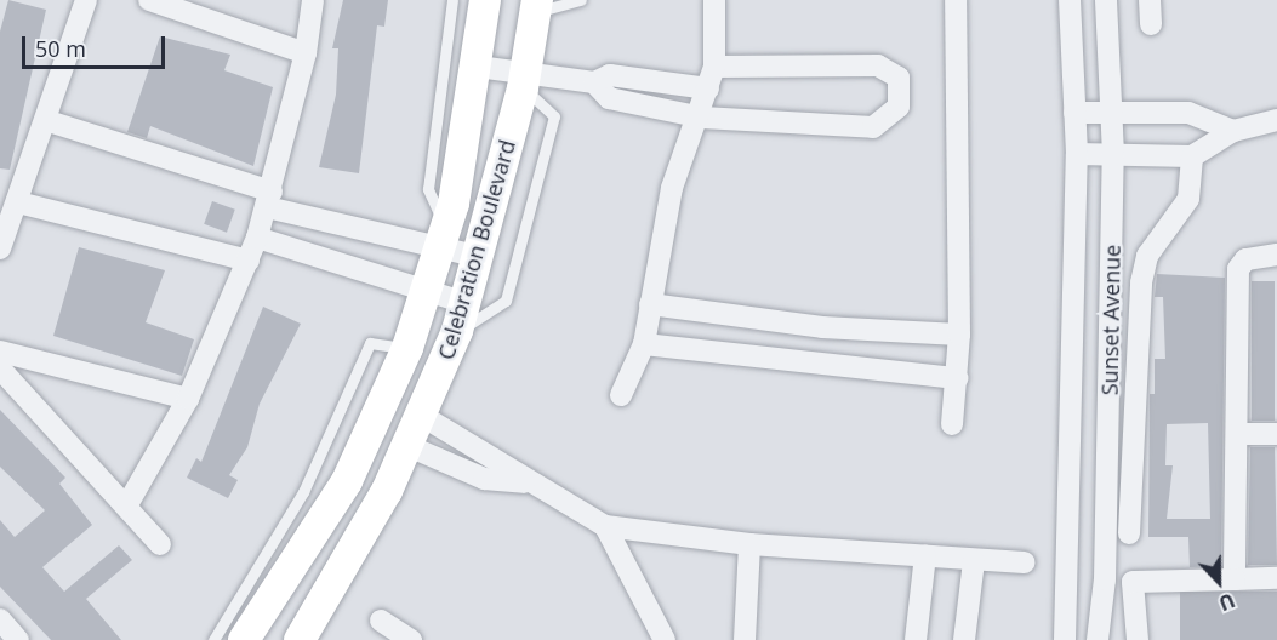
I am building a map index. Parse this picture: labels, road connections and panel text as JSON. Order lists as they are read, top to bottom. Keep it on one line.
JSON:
{"streets":{"street":["Celebration Boulevard","Sunset Avenue"]},"scale_bar":"50 m","north":"bottom"}
